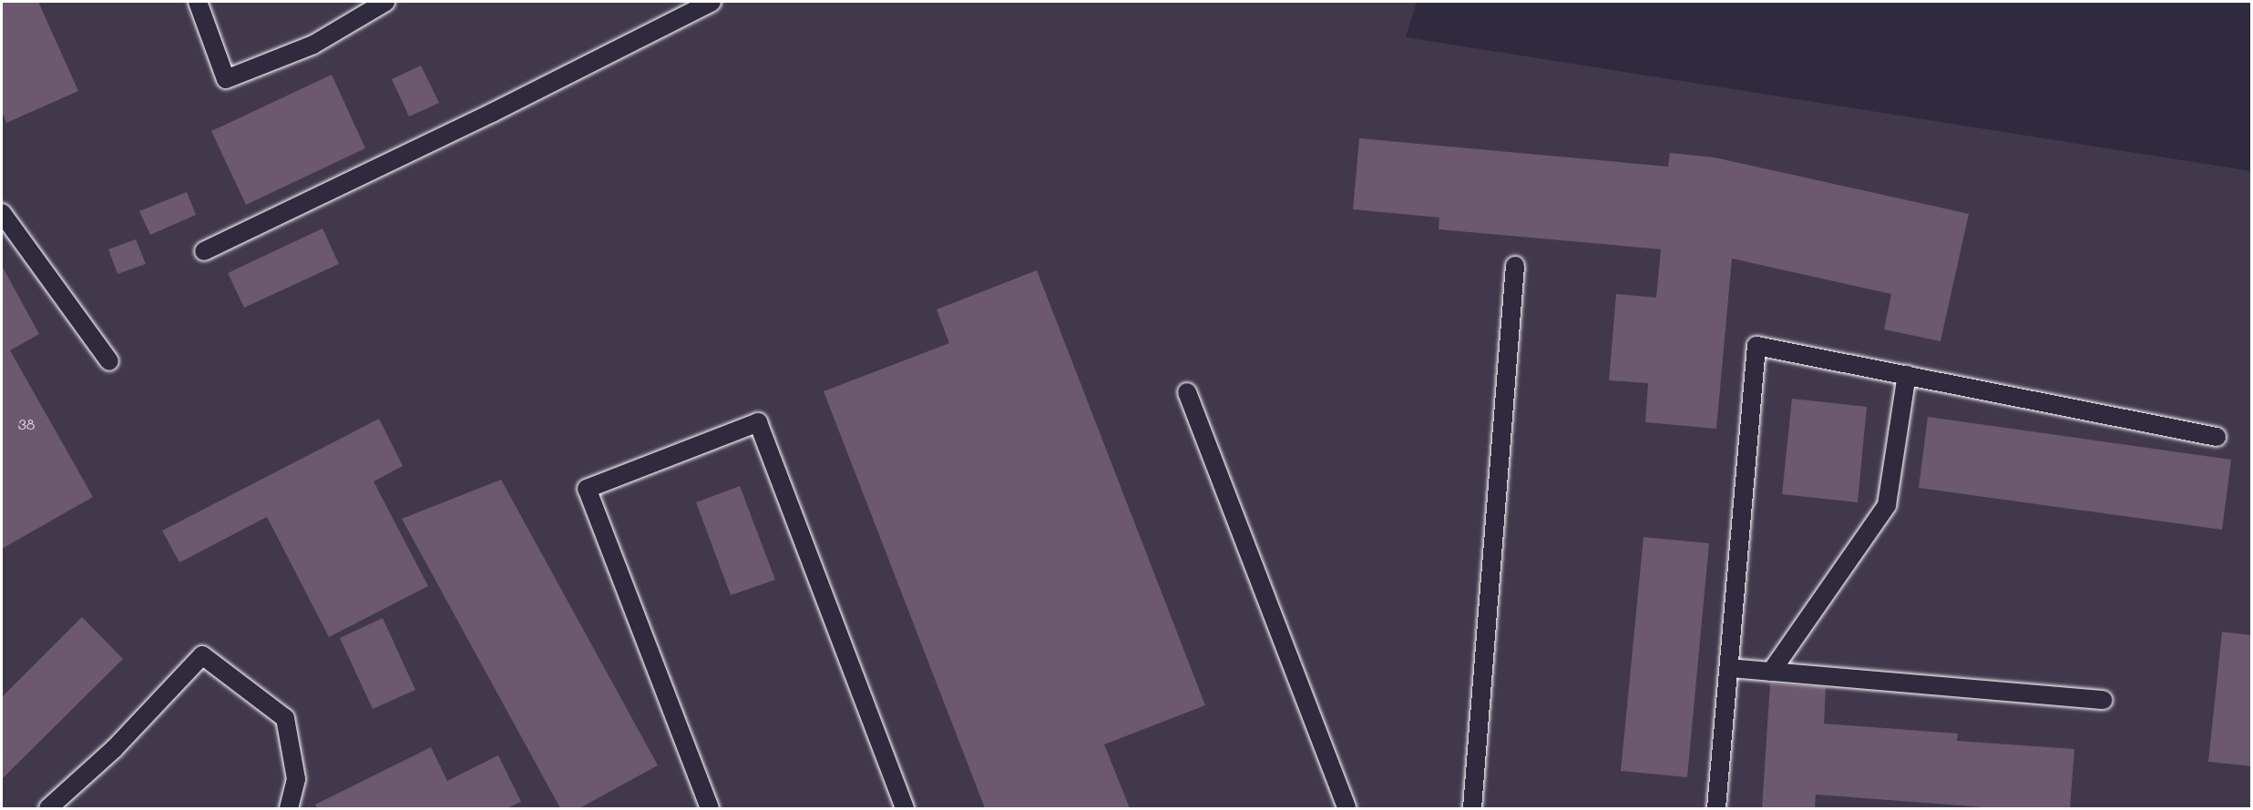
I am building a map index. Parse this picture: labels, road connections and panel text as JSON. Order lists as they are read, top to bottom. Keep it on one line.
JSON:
{"house_numbers":["38"]}
